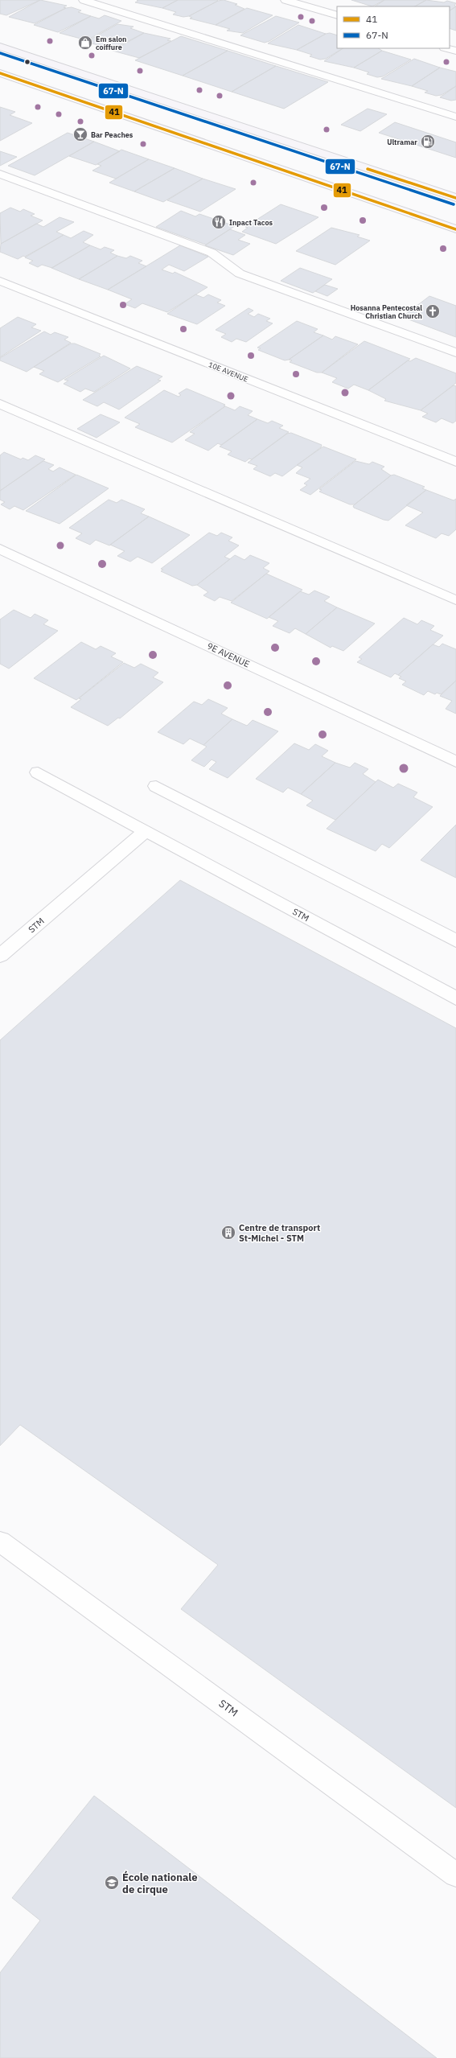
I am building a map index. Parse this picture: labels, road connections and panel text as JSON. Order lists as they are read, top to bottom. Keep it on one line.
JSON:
{"streets":{"street":["10E AVENUE","9E AVENUE","STM"]},"places":{"shop":["Em salon coiffure"],"bar":["Bar Peaches"],"fuel station":["Ultramar"],"restaurant":["Inpact Tacos"],"church":["Hosanna Pentecostal Christian Church"],"building":["Centre de transport St-Michel - STM"],"school or university":["École nationale de cirque"]},"lines":["transit line 67-N","transit line 41"],"legend":["41","67-N"]}
